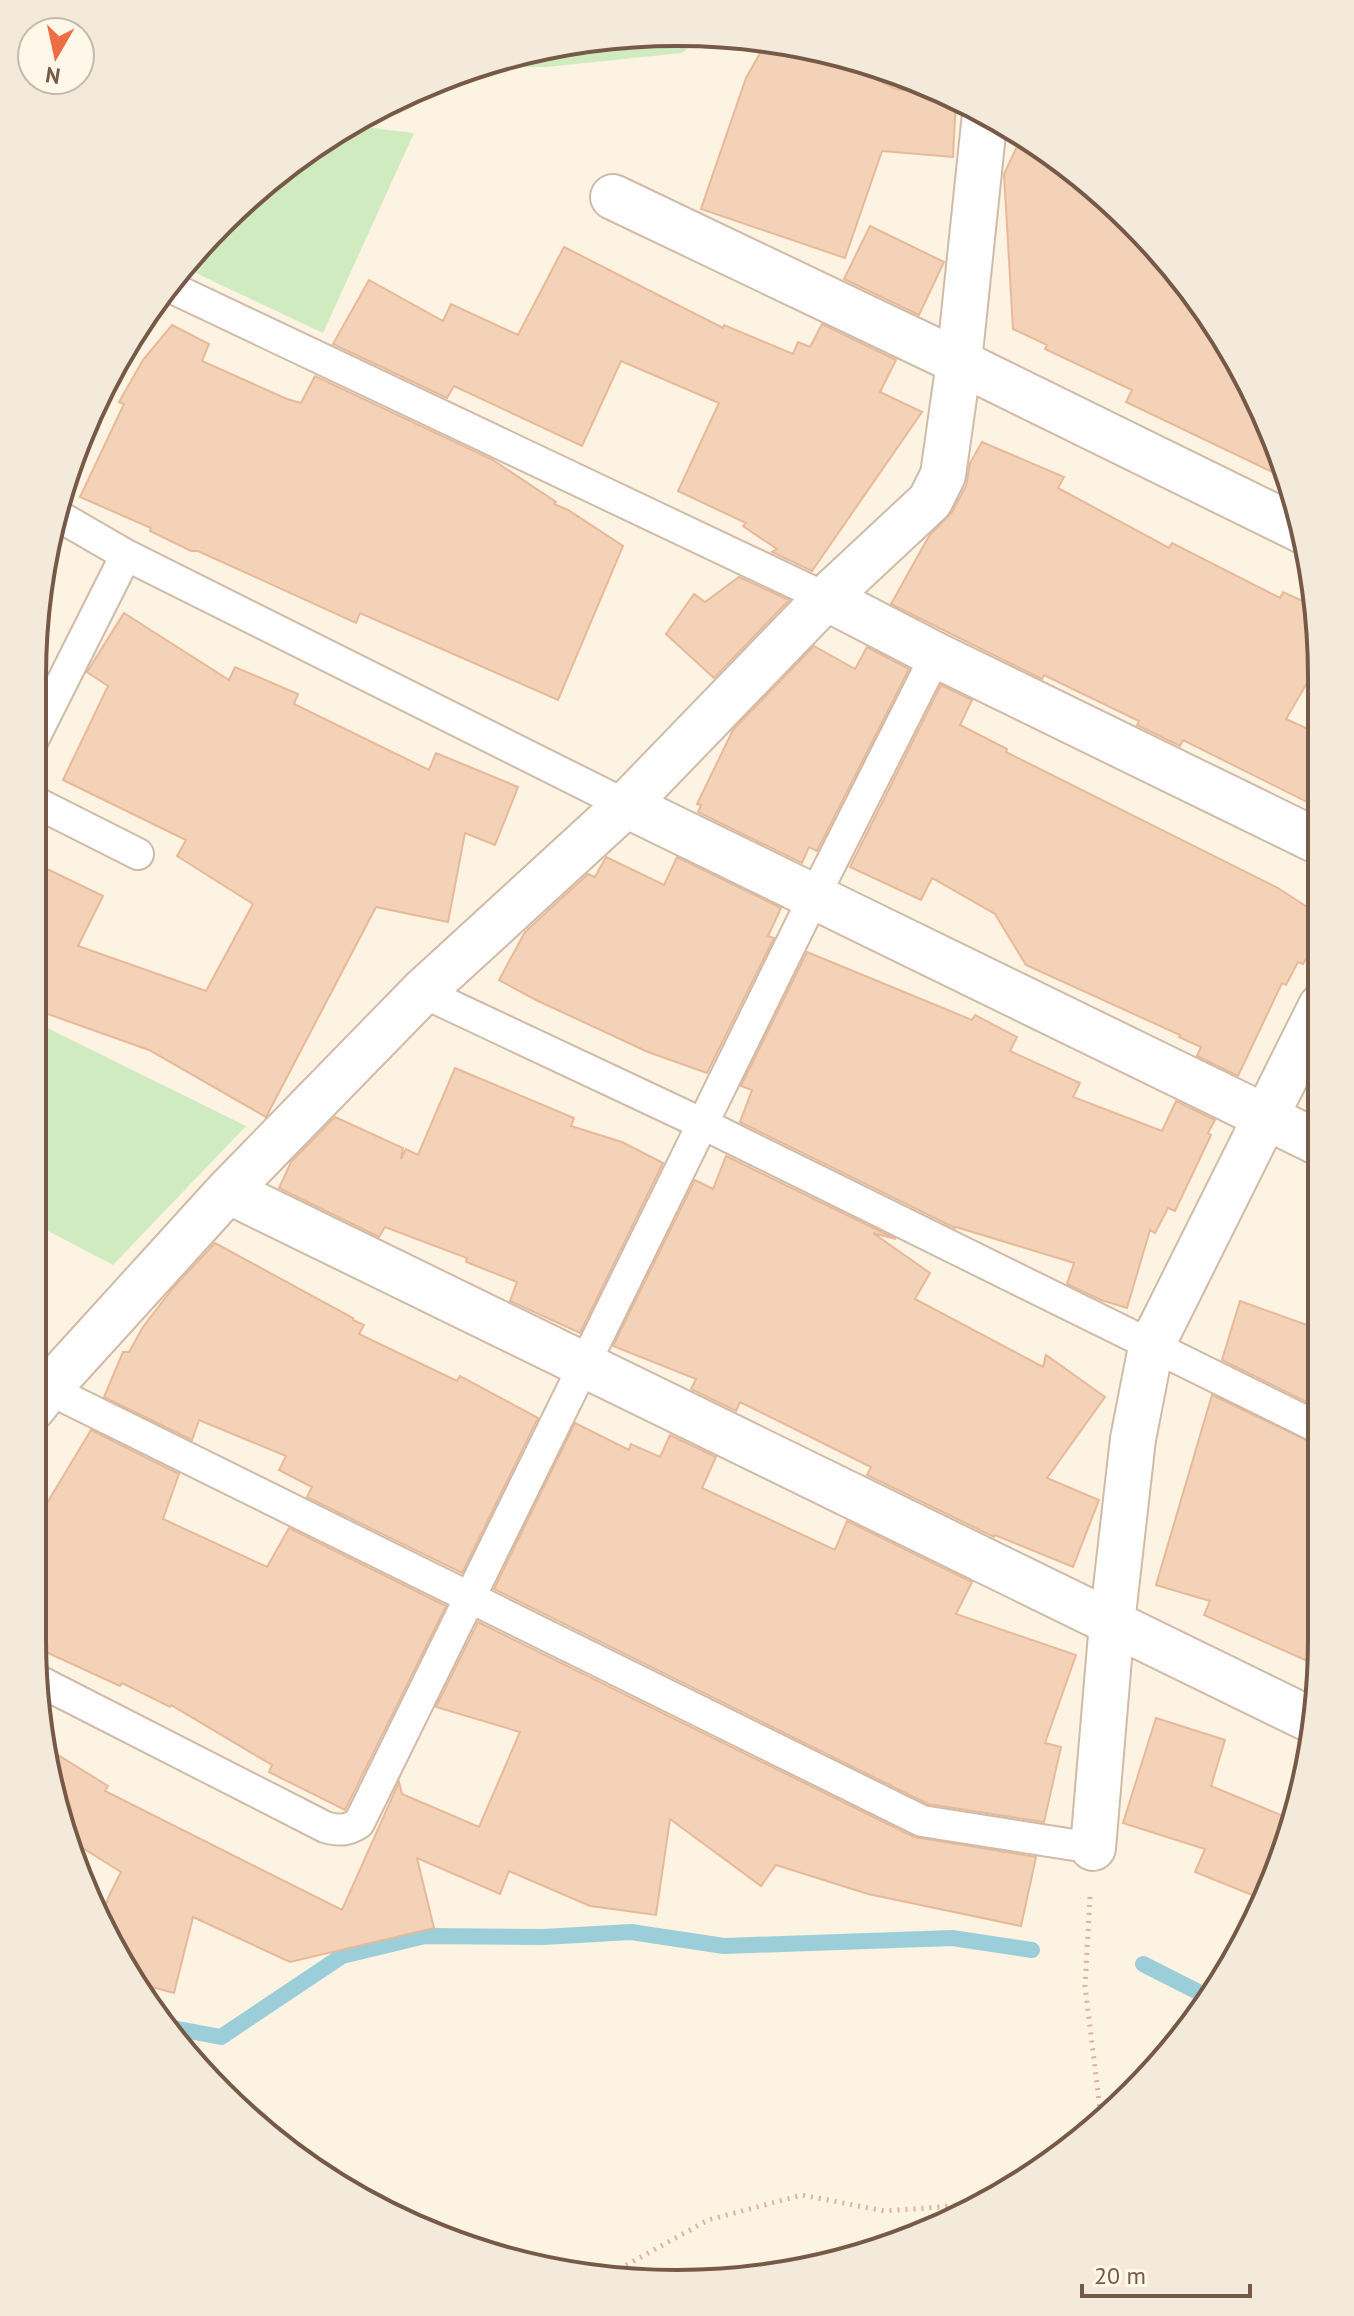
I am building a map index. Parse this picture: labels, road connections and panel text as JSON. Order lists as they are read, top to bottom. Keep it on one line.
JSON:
{"scale_bar":"20 m","north":"bottom"}
